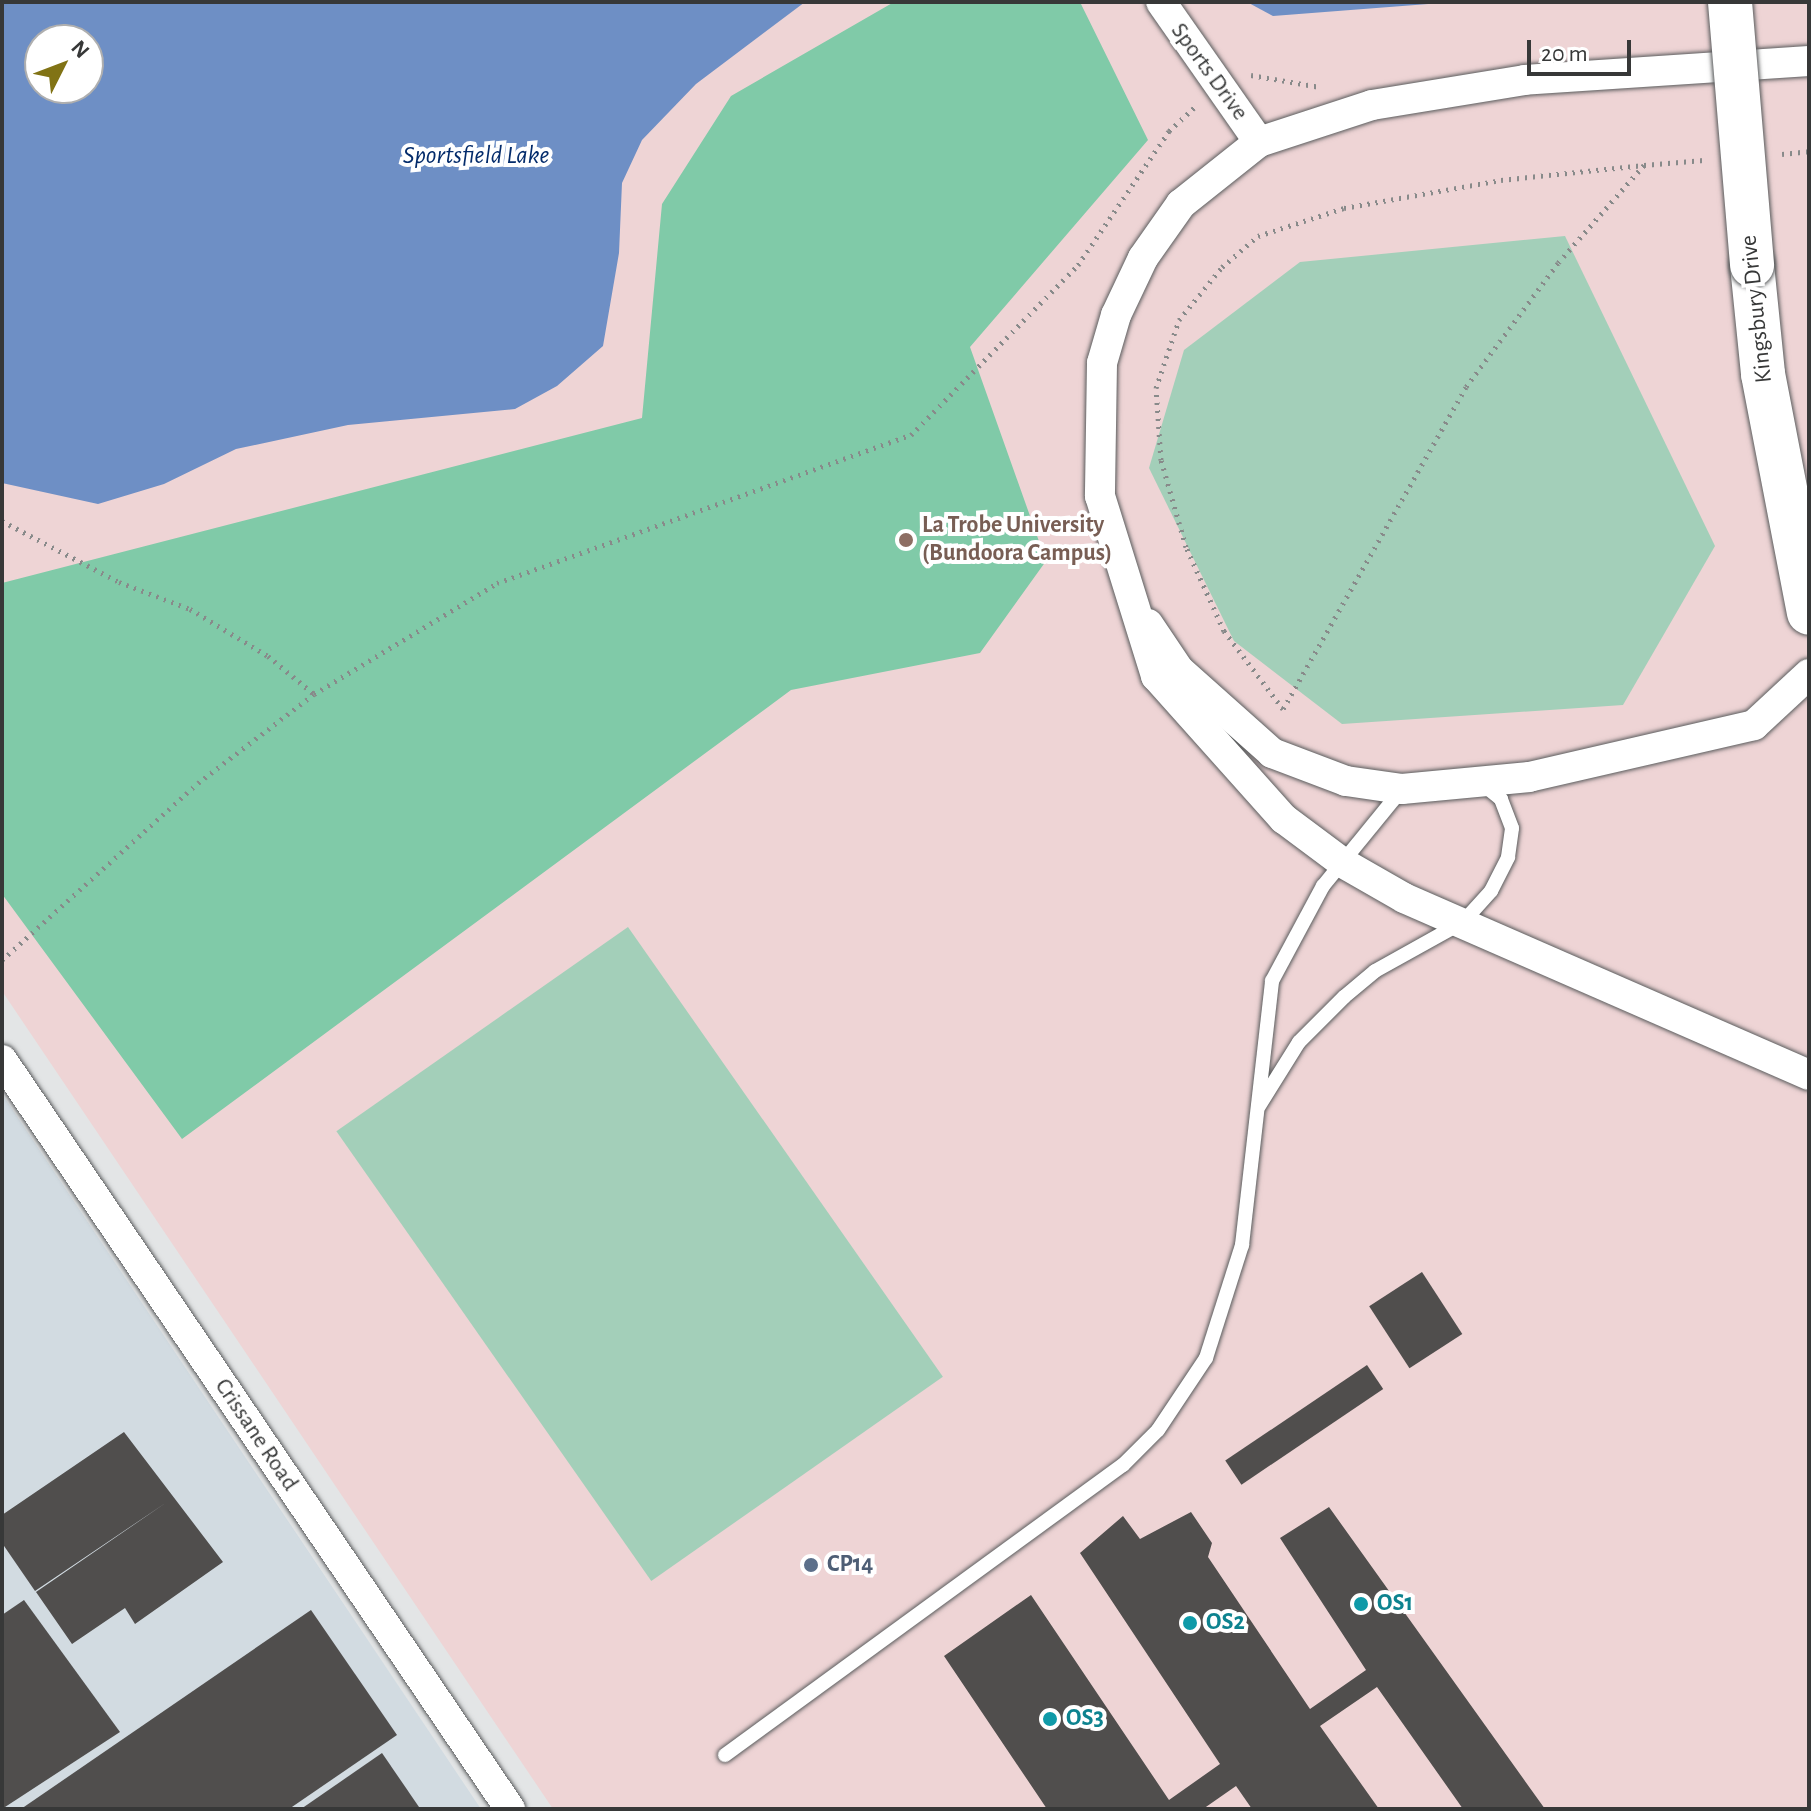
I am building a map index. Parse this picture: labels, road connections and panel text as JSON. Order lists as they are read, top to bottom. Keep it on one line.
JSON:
{"streets":{"main road":["Kingsbury Drive"],"street":["Sports Drive","Crissane Road"]},"water":["Sportsfield Lake"],"places":["La Trobe University (Bundoora Campus)","CP14","OS1","OS2","OS3"],"scale_bar":"20 m","north":"top right"}
